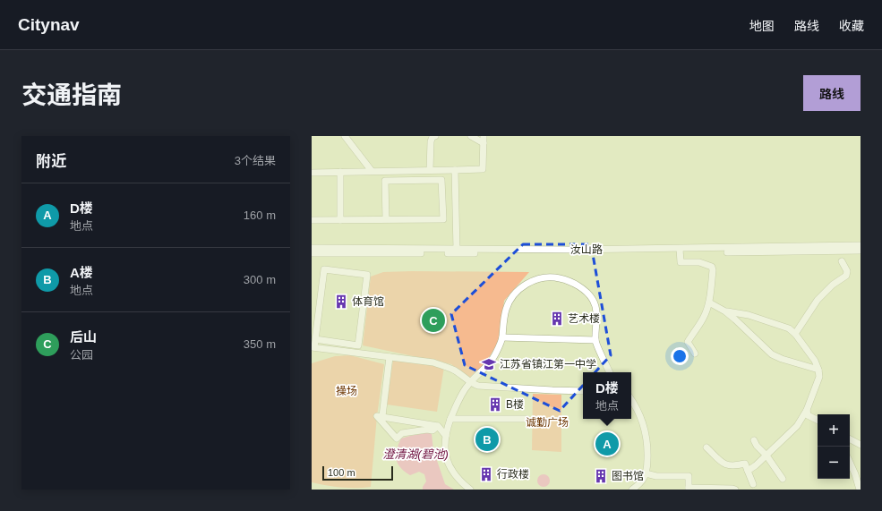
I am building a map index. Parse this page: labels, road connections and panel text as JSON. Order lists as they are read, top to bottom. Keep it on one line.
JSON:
{"streets":{"street":["汝山路"]},"water":["澄清湖(碧池)"],"parks":["操场","诚勤广场"],"places":{"building":["体育馆","艺术楼","B楼","行政楼","图书馆"],"school or university":["江苏省镇江第一中学"]},"scale_bar":"100 m","page":{"header":"Citynav","nav":["地图","路线","收藏"],"title":"交通指南","buttons":"路线","heading":["附近","3个结果"],"list":[{"mark":"A","name":"D楼","note":"地点","value":"160 m"},{"mark":"B","name":"A楼","note":"地点","value":"300 m"},{"mark":"C","name":"后山","note":"公园","value":"350 m"}],"pins":["C","B","A"],"popup":["D楼","地点"],"map_buttons":["+","−"],"scale":"100 m"}}
